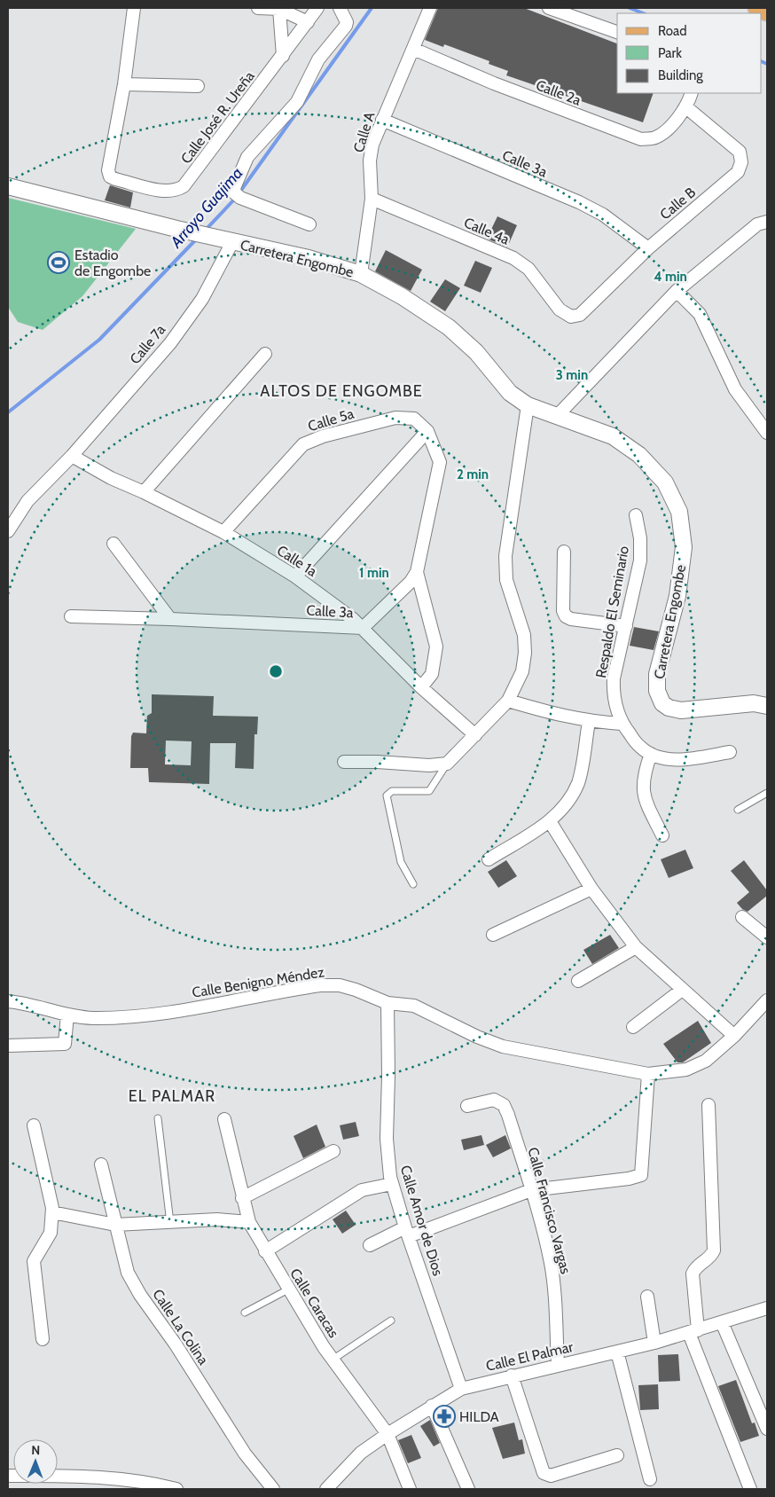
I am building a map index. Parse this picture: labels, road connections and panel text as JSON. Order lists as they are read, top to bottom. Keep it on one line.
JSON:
{"streets":{"street":["Calle 2a","Calle José R. Ureña","Calle A","Calle 3a","Calle B","Calle 4a","Carretera Engombe","Calle 7a","Calle 5a","Calle 1a","Respaldo El Seminario","Calle Benigno Méndez","Calle Francisco Vargas","Calle Amor de Dios","Calle Caracas","Calle La Colina","Calle El Palmar"]},"crossings":[["Calle 2a","Calle A"],["Calle 2a","Calle B"],["Calle A","Calle 3a"],["Calle A","Calle 4a"],["Calle A","Carretera Engombe"],["Calle 3a","Calle B"],["Calle 3a","Calle 5a"],["Calle 3a","Calle 1a"],["Calle B","Calle 4a"],["Carretera Engombe","Calle 7a"],["Calle 7a","Calle 1a"],["Calle 5a","Calle 1a"],["Calle Benigno Méndez","Calle Amor de Dios"],["Calle Francisco Vargas","Calle El Palmar"],["Calle Amor de Dios","Calle El Palmar"],["Calle Caracas","Calle El Palmar"]],"districts":["ALTOS DE ENGOMBE","EL PALMAR"],"water":["Arroyo Guajima"],"places":{"sports":["Estadio de Engombe"],"pharmacy":["HILDA"]},"legend":["Road","Park","Building"],"north":"top","rings":["4 min","3 min","2 min","1 min"]}
